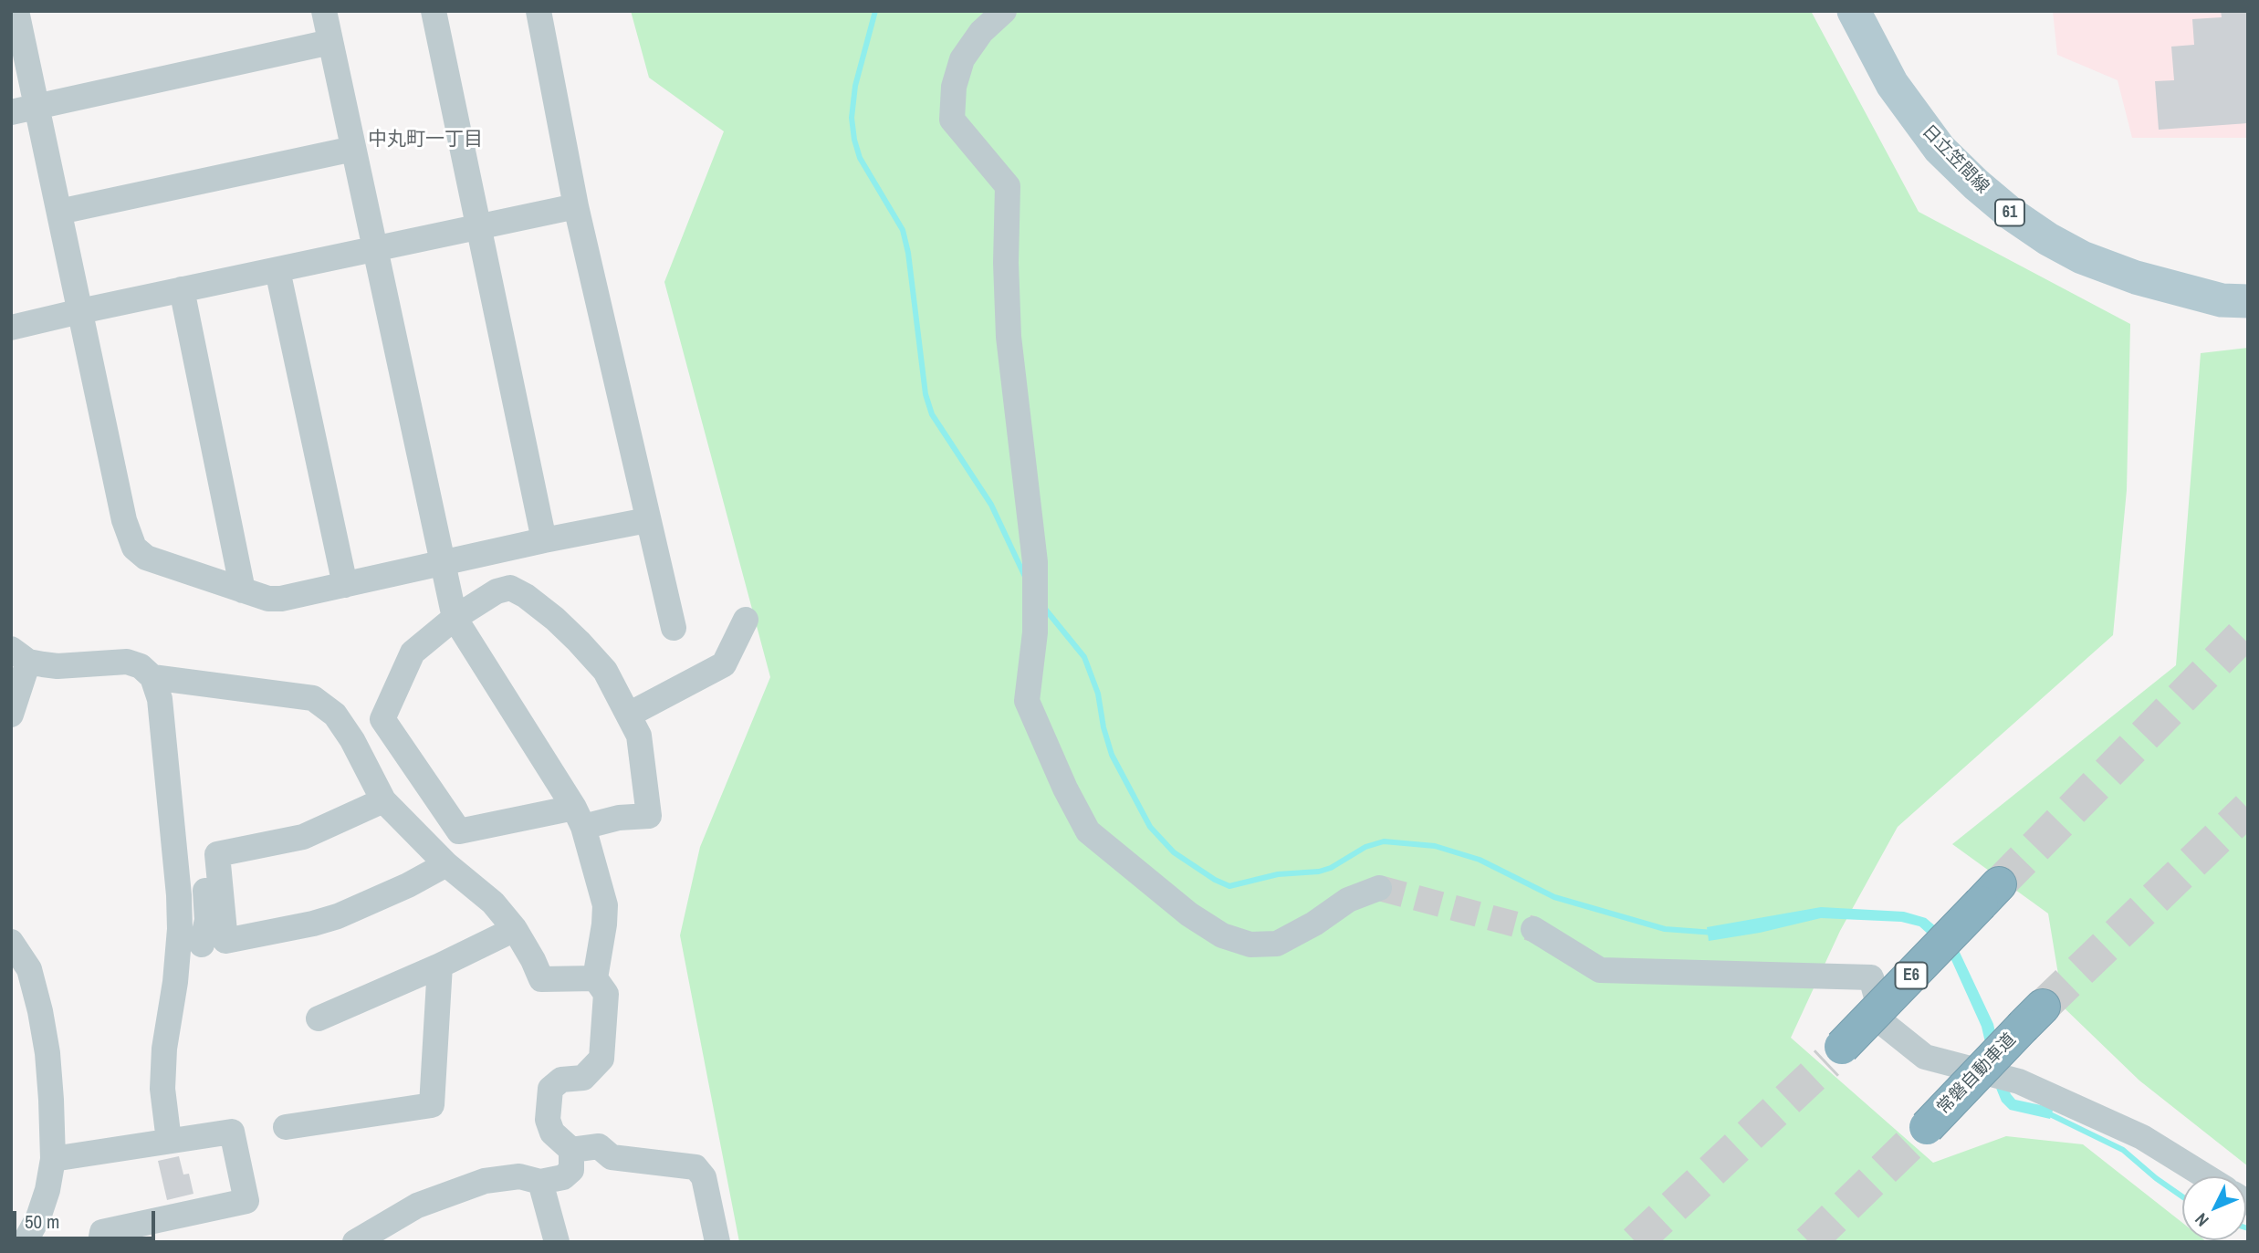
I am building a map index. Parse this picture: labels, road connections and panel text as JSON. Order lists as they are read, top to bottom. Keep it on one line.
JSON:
{"streets":{"highway":["E6","常磐自動車道"],"main road":["日立笠間線","61"]},"districts":["中丸町一丁目"],"scale_bar":"50 m","north":"bottom left"}
